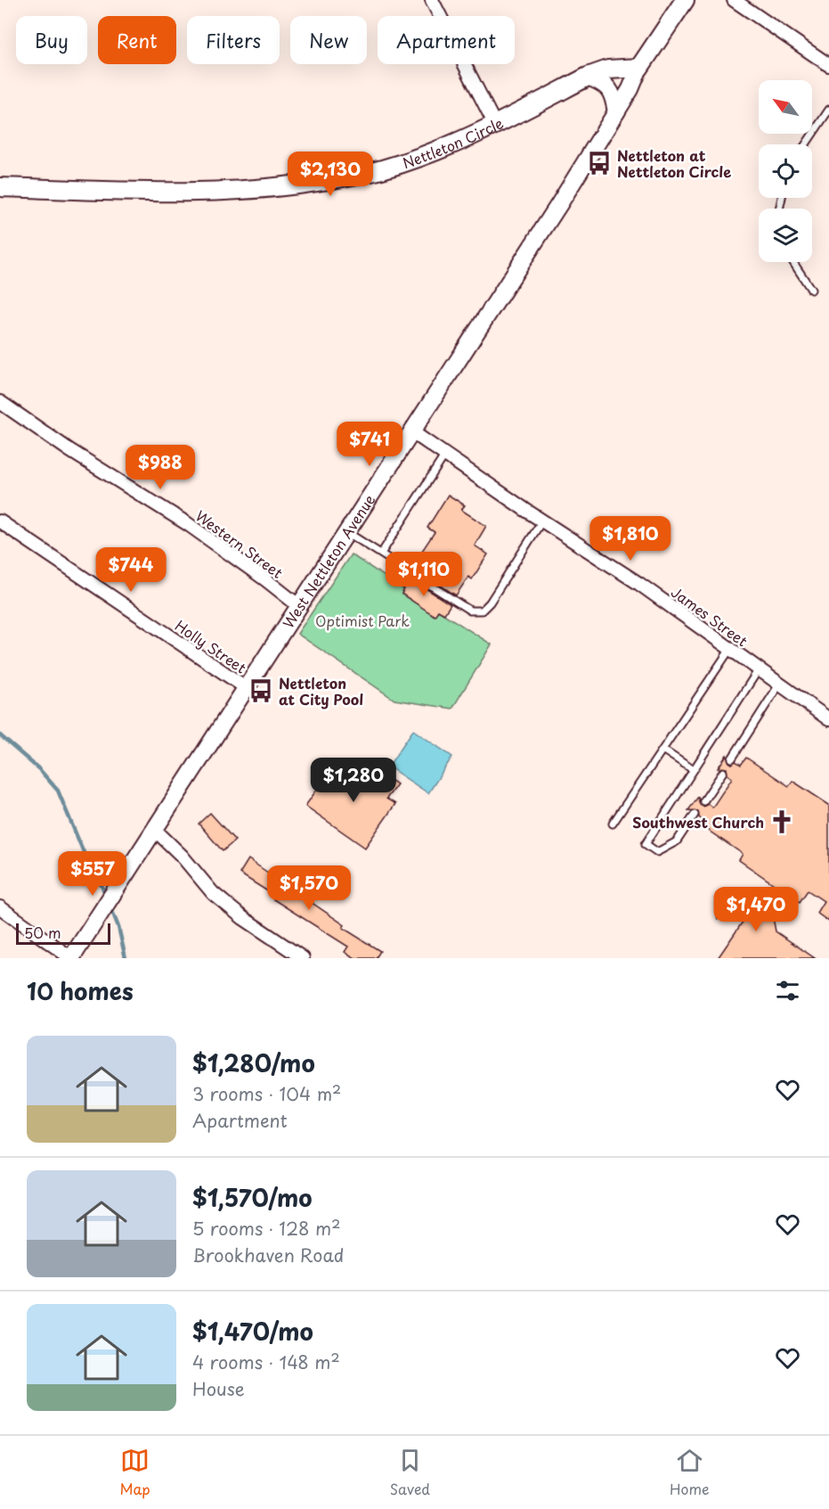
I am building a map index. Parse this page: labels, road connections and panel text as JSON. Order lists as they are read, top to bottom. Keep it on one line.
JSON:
{"streets":{"main road":["Nettleton Circle","West Nettleton Avenue"],"street":["Western Street","James Street","Holly Street"]},"crossings":[["Nettleton Circle","West Nettleton Avenue"],["Western Street","West Nettleton Avenue"],["West Nettleton Avenue","James Street"],["West Nettleton Avenue","Holly Street"]],"parks":["Optimist Park"],"places":{"bus stop":["Nettleton at Nettleton Circle","Nettleton at City Pool"],"church":["Southwest Church"]},"scale_bar":"50 m","north":"top left","page":{"chip":["Buy","Rent","Filters","New","Apartment"],"price":["$2,130","$741","$988","$1,810","$744","$1,110","$1,280","$557","$1,570","$1,470"],"scale":"50 m","heading":"10 homes","list":[{"name":"$1,280/mo","note":"3 rooms · 104 m² · Apartment"},{"name":"$1,570/mo","note":"5 rooms · 128 m² · Brookhaven Road"},{"name":"$1,470/mo","note":"4 rooms · 148 m² · House"}],"tabs":["Map","Saved","Home"]}}
